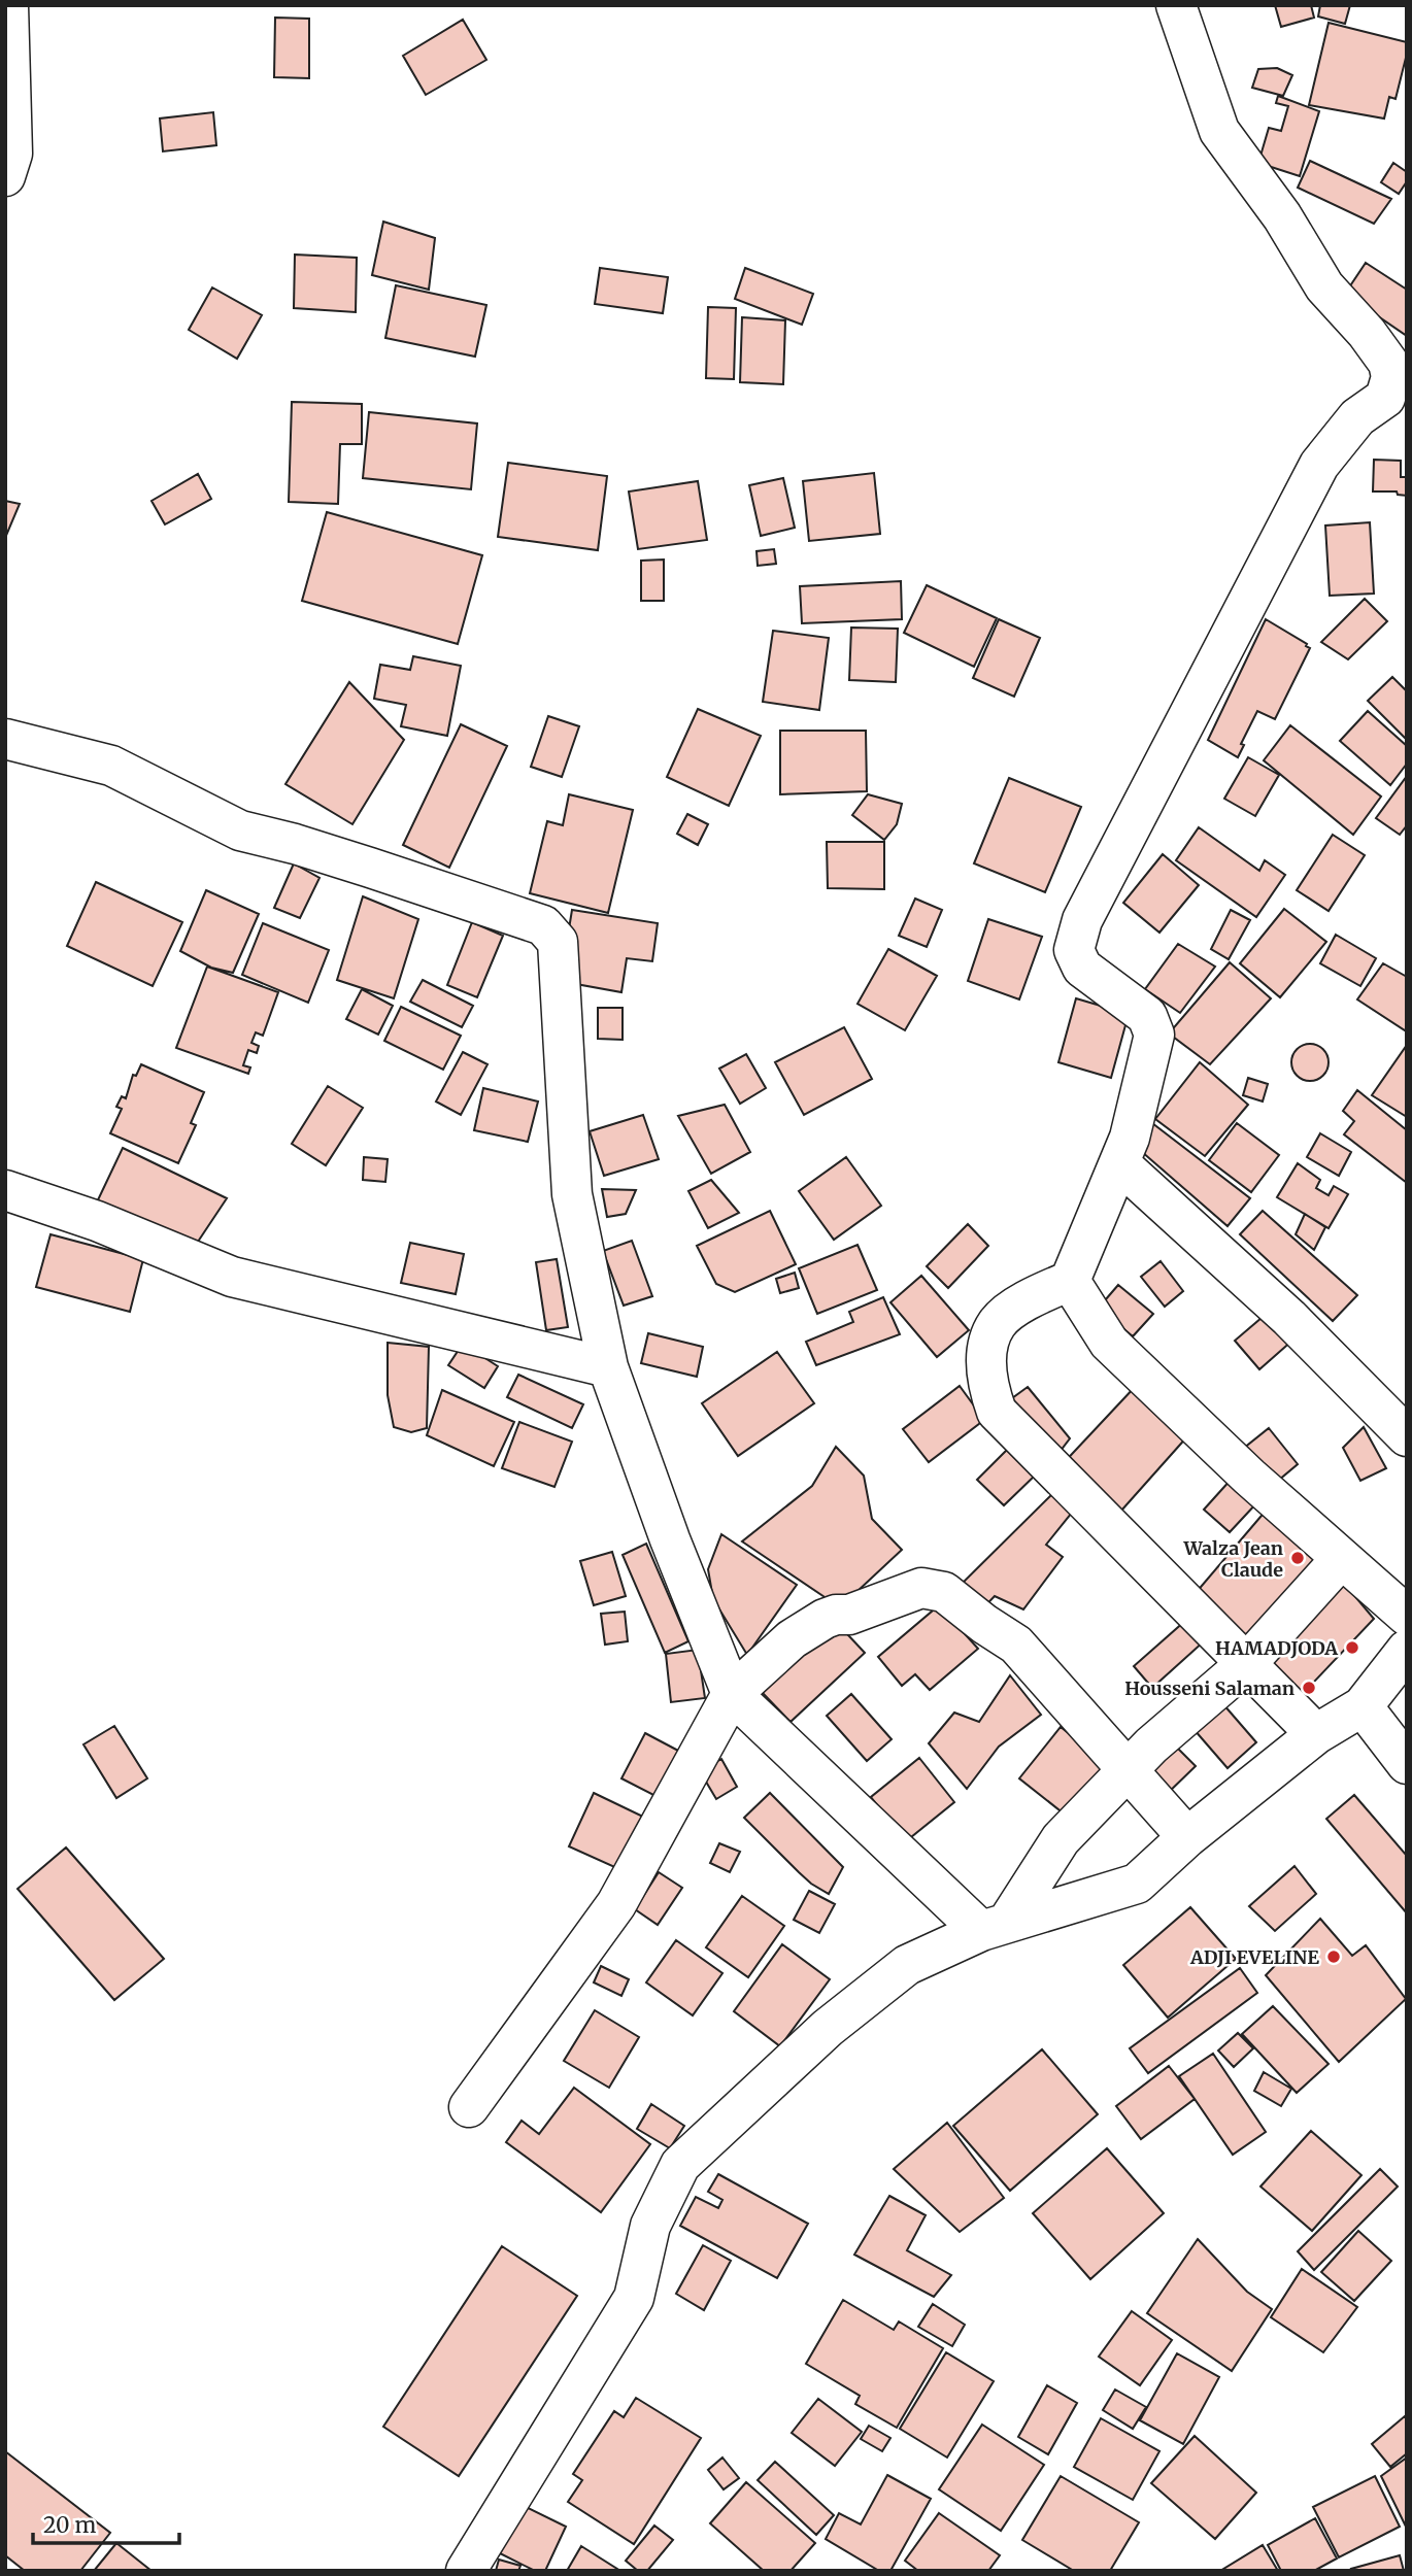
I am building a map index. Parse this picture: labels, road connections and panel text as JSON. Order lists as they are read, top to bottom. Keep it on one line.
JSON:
{"places":["Walza Jean Claude","HAMADJODA","Housseni Salaman","ADJI EVELINE"],"scale_bar":"20 m"}
